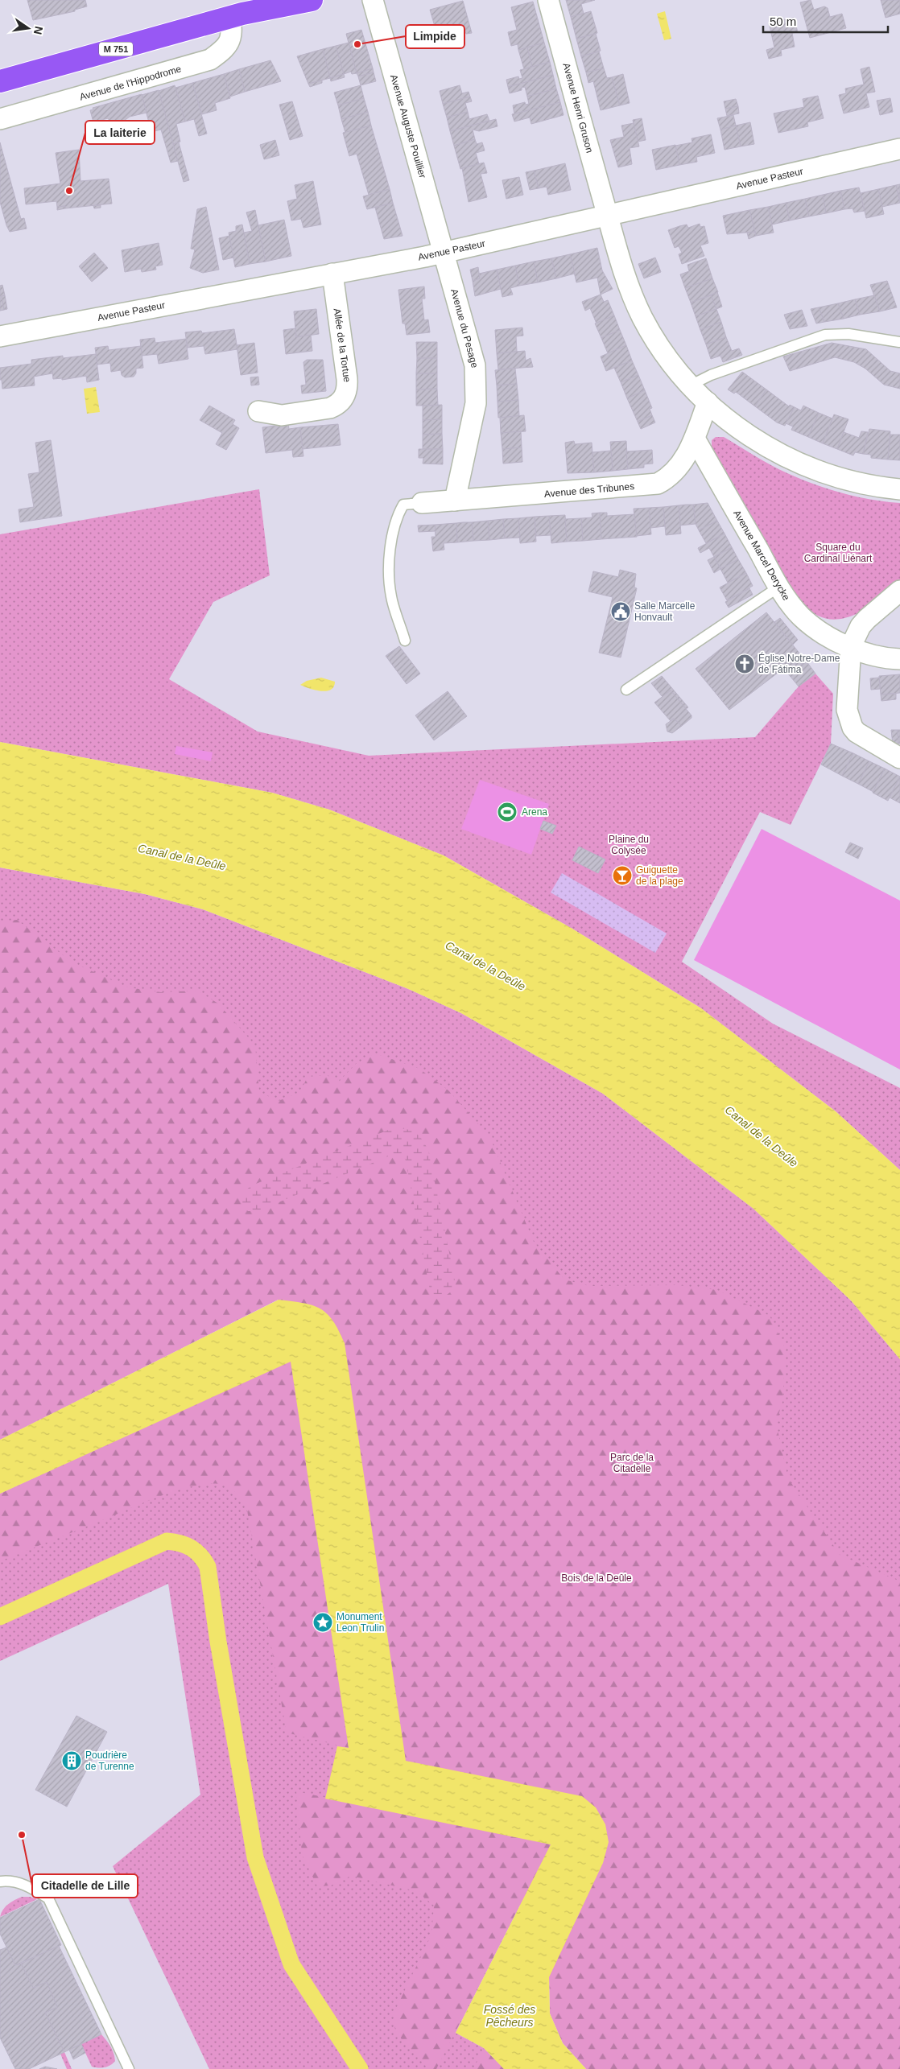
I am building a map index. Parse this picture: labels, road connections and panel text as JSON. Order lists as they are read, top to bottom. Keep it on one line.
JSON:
{"streets":{"main road":["M 751"],"street":["Avenue de l'Hippodrome","Avenue Henri Gruson","Avenue Auguste Pouillier","Avenue Pasteur","Avenue du Pesage","Allée de la Tortue","Avenue des Tribunes","Avenue Marcel Derycke"]},"crossings":[["M 751","Avenue de l'Hippodrome"],["Avenue Henri Gruson","Avenue Pasteur"],["Avenue Henri Gruson","Avenue des Tribunes"],["Avenue Auguste Pouillier","Avenue Pasteur"],["Avenue Auguste Pouillier","Avenue du Pesage"],["Avenue Pasteur","Avenue du Pesage"],["Avenue Pasteur","Allée de la Tortue"],["Avenue du Pesage","Avenue des Tribunes"],["Avenue des Tribunes","Avenue Marcel Derycke"]],"water":["Canal de la Deûle","Fossé des Pêcheurs"],"parks":["Square du Cardinal Liénart","Plaine du Colysée","Parc de la Citadelle","Bois de la Deûle"],"places":{"other":["Limpide","La laiterie","Citadelle de Lille"],"public building":["Salle Marcelle Honvault"],"church":["Église Notre-Dame de Fátima"],"sports":["Arena"],"bar":["Guiguette de la plage"],"place":["Monument Leon Trulin"],"building":["Poudrière de Turenne"]},"scale_bar":"50 m","north":"right"}
